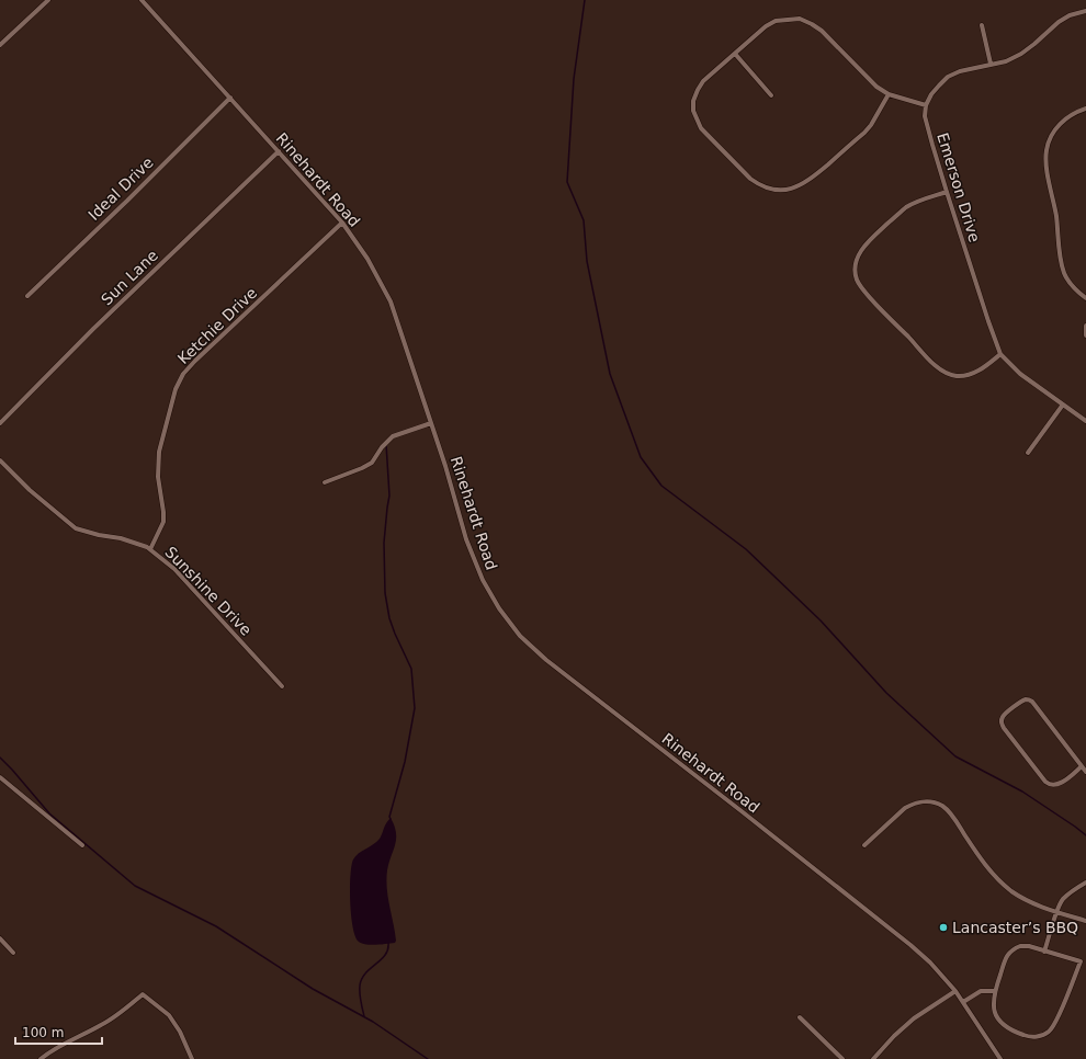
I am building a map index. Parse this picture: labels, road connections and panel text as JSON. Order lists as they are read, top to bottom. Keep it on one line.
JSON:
{"streets":{"street":["Rinehardt Road","Emerson Drive","Ideal Drive","Sun Lane","Ketchie Drive","Sunshine Drive"]},"crossings":[["Rinehardt Road","Ideal Drive"],["Rinehardt Road","Sun Lane"],["Rinehardt Road","Ketchie Drive"],["Ketchie Drive","Sunshine Drive"]],"places":["Lancaster’s BBQ"],"scale_bar":"100 m"}
